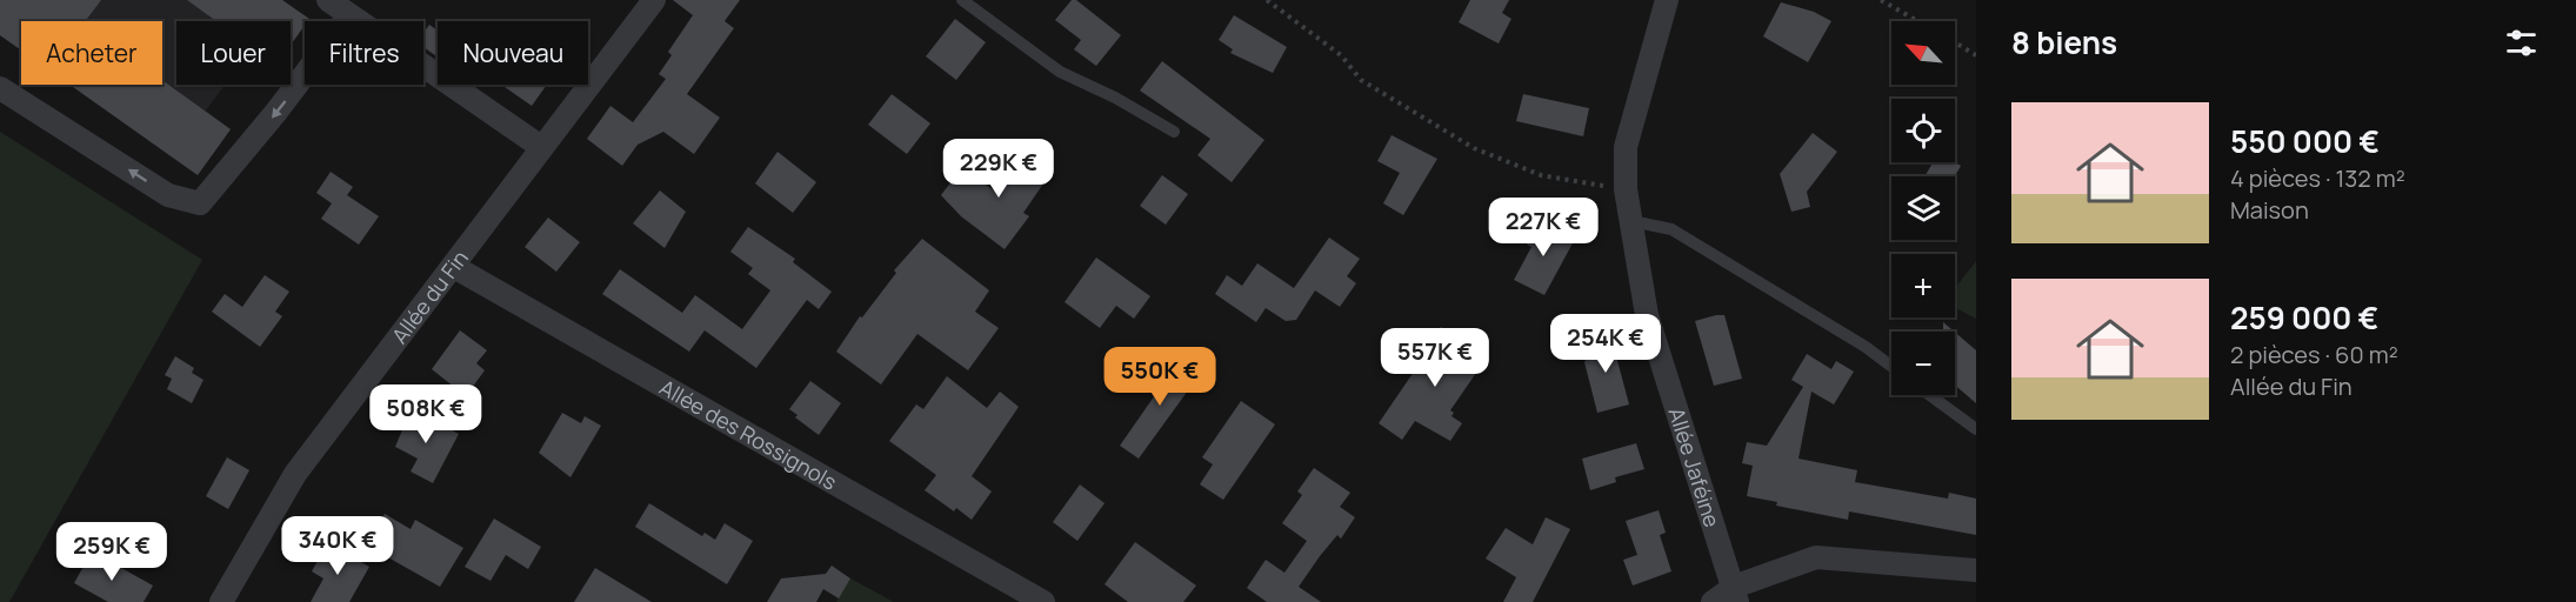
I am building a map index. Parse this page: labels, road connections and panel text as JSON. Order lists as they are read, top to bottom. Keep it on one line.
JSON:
{"streets":{"street":["Allée du Fin","Allée des Rossignols","Allée Jaféine"]},"crossings":[["Allée du Fin","Allée des Rossignols"]],"north":"top left","page":{"heading":"8 biens","map_buttons":["+","−"],"chip":["Acheter","Louer","Filtres","Nouveau"],"list":[{"name":"550 000 €","note":"4 pièces · 132 m² · Maison"},{"name":"259 000 €","note":"2 pièces · 60 m² · Allée du Fin"}],"price":["229K €","227K €","254K €","557K €","550K €","508K €","340K €","259K €"]}}
